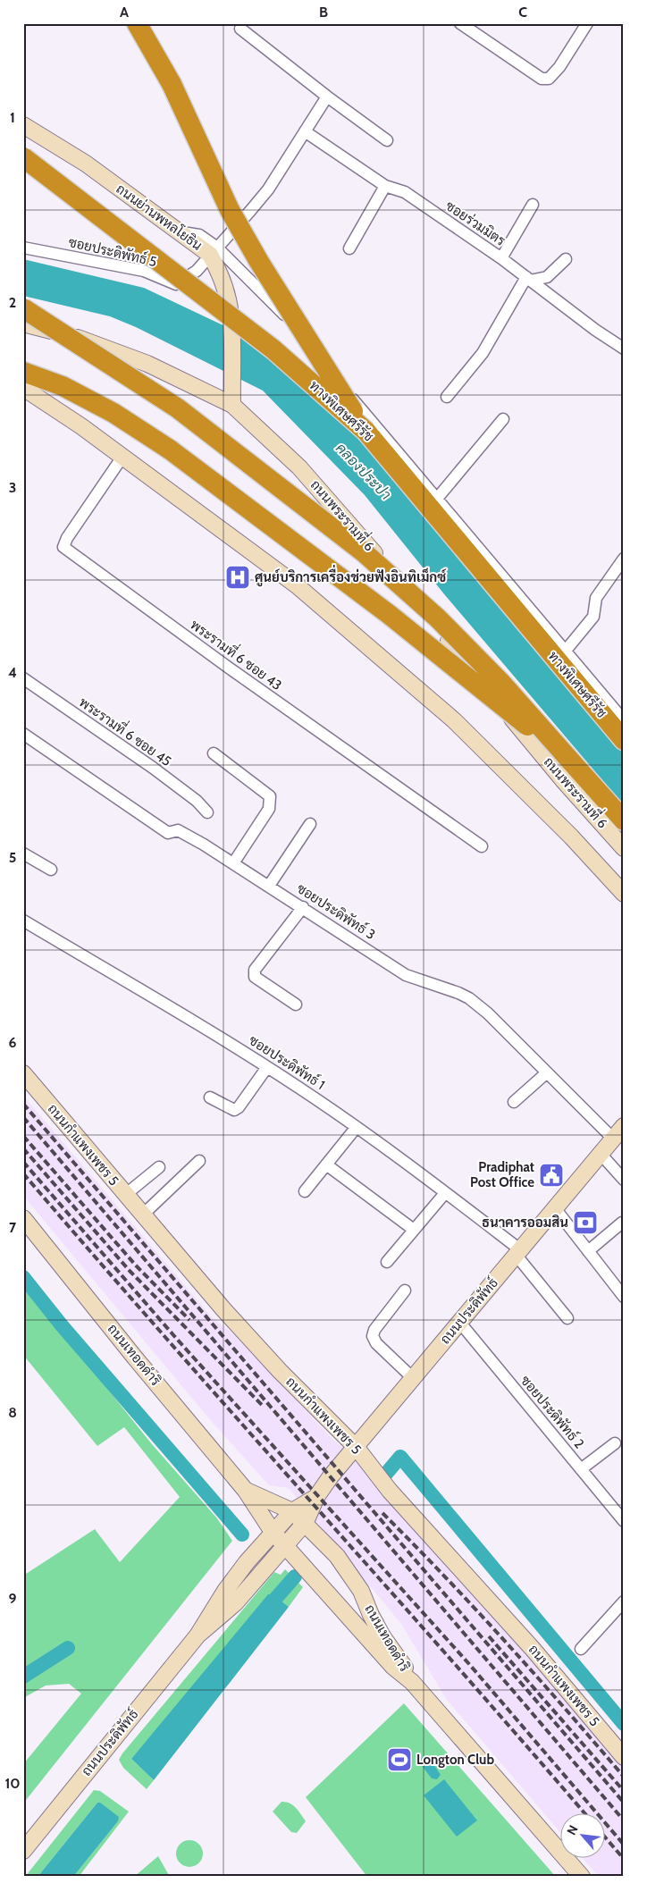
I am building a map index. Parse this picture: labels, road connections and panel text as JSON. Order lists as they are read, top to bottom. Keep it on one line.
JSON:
{"streets":{"highway":["ทางพิเศษศรีรัช"],"main road":["ถนนย่านพหลโยธิน","ถนนพระรามที่ 6","ถนนกำแพงเพชร 5","ถนนประดิพัทธ์","ถนนเทอดดำริ"],"street":["ซอยร่วมมิตร","ซอยประดิพัทธ์ 5","พระรามที่ 6 ซอย 43","พระรามที่ 6 ซอย 45","ซอยประดิพัทธ์ 3","ซอยประดิพัทธ์ 1","ซอยประดิพัทธ์ 2"]},"crossings":[["ถนนย่านพหลโยธิน","ซอยประดิพัทธ์ 5"],["ถนนย่านพหลโยธิน","ถนนพระรามที่ 6"],["ซอยประดิพัทธ์ 3","ถนนประดิพัทธ์"],["ซอยประดิพัทธ์ 1","ถนนประดิพัทธ์"],["ถนนกำแพงเพชร 5","ถนนประดิพัทธ์"],["ถนนประดิพัทธ์","ถนนเทอดดำริ"],["ถนนประดิพัทธ์","ซอยประดิพัทธ์ 2"]],"water":["คลองประปา"],"places":{"hospital":["ศูนย์บริการเครื่องช่วยฟังอินทิเม็กซ์"],"public building":["Pradiphat Post Office"],"bank":["ธนาคารออมสิน"],"sports":["Longton Club"]},"north":"top left","grid":{"columns":["A","B","C"],"rows":["1","2","3","4","5","6","7","8","9","10"]}}
